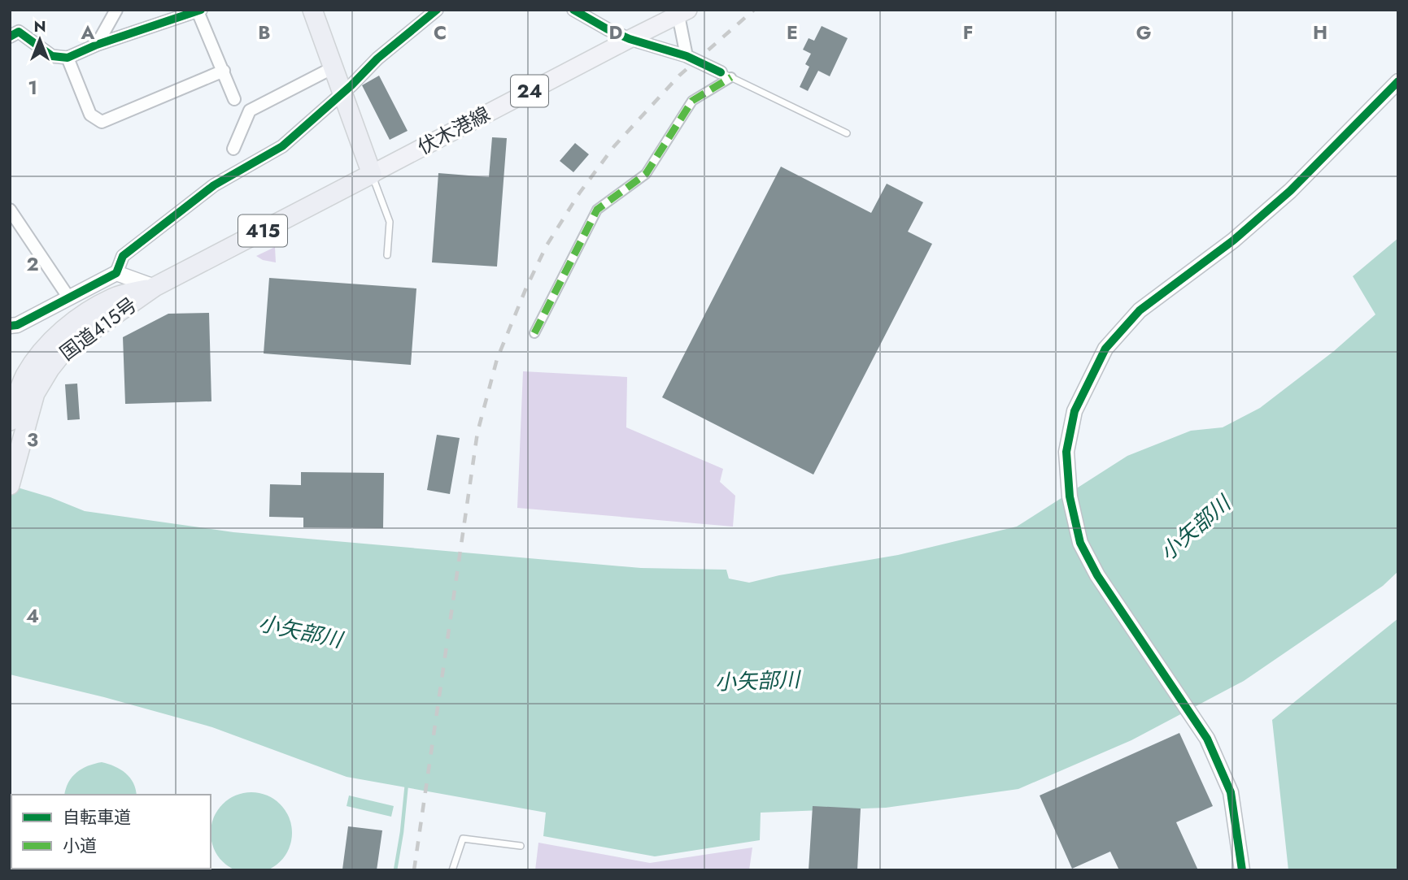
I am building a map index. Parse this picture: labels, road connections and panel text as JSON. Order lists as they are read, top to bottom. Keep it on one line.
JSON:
{"streets":{"highway":["415","国道415号"],"main road":["24","伏木港線"]},"crossings":[["伏木港線","国道415号"]],"water":["小矢部川"],"legend":["自転車道","小道"],"north":"top","grid":{"columns":["A","B","C","D","E","F","G","H"],"rows":["1","2","3","4"]}}
